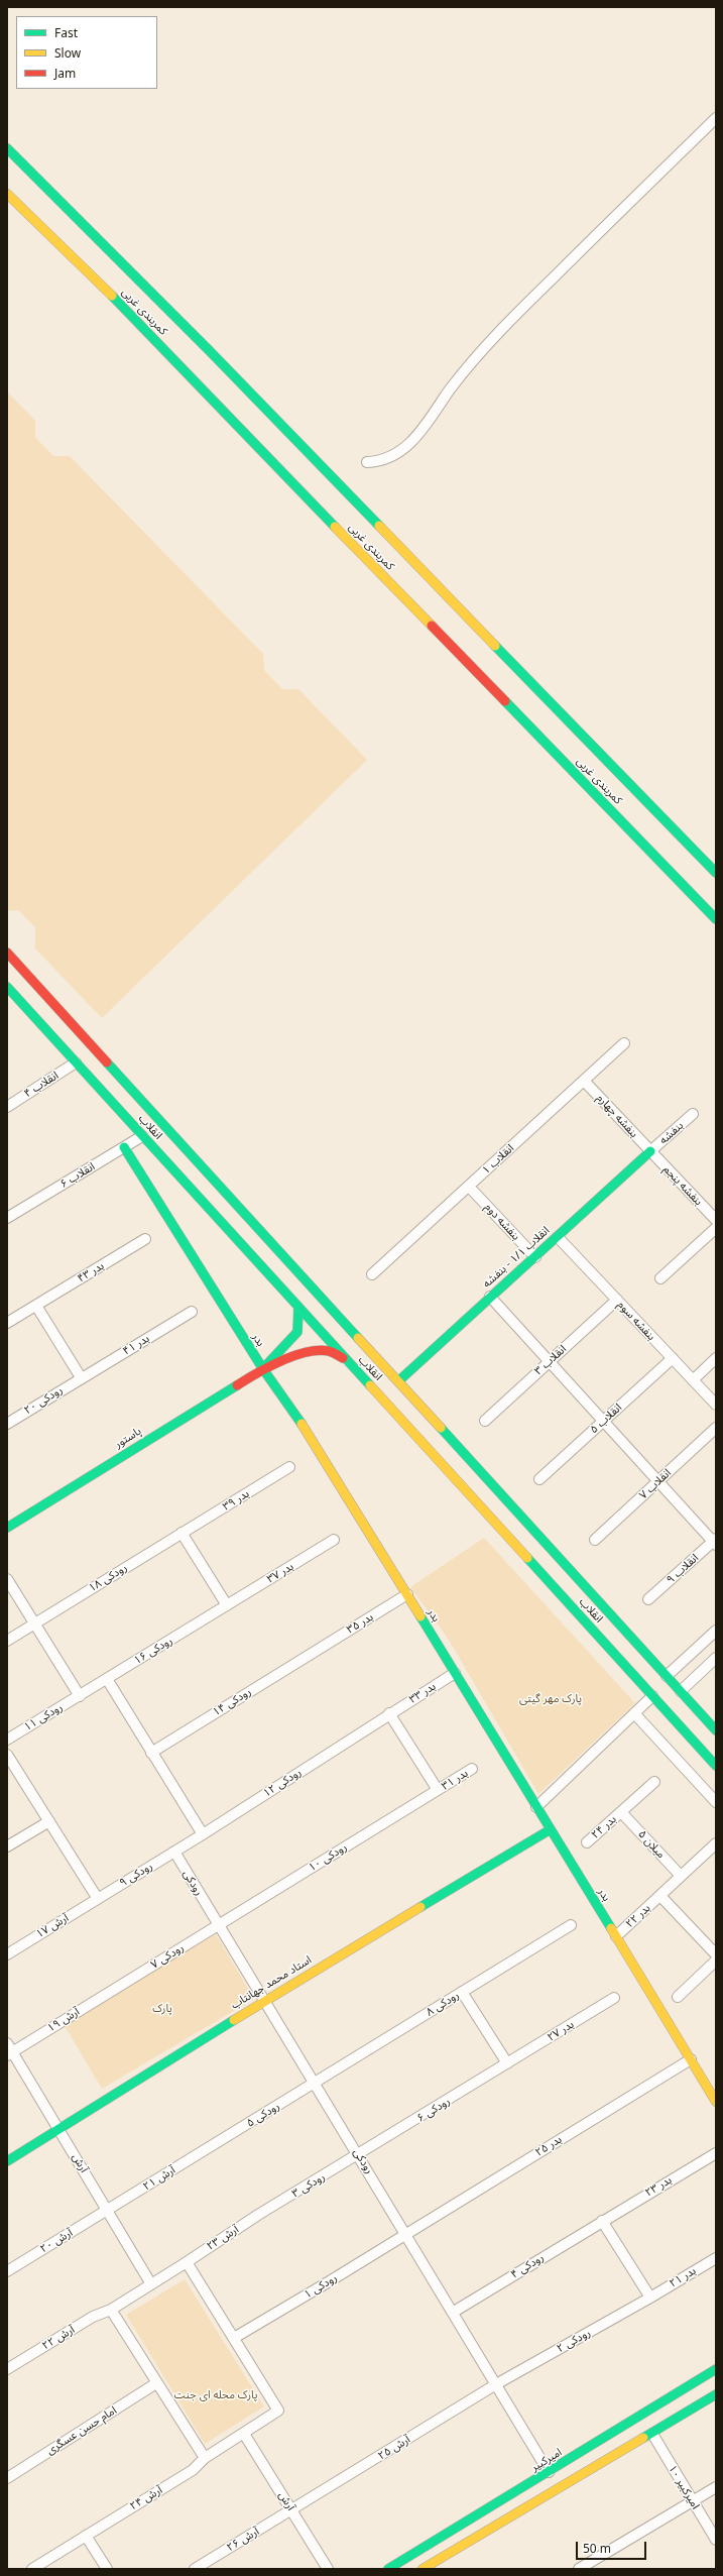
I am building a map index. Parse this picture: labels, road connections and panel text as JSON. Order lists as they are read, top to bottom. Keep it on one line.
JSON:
{"streets":{"main road":["کمربندی غربی","انقلاب","انقلاب ۱/۱ - بنفشه","بدر","پاستور","استاد محمد جهانتاب","امیرکبیر"],"street":["انقلاب ۴","بنفشه چهارم","بنفشه","انقلاب ۱","انقلاب ۶","بنفشه پنجم","بنفشه دوم","بدر ۴۳","بنفشه سوم","بدر ۴۱","انقلاب ۳","رودکی ۲۰","انقلاب ۵","انقلاب ۷","بدر ۳۹","انقلاب ۹","بدر ۳۷","رودکی ۱۸","بدر ۳۵","رودکی ۱۶","بدر ۳۳","رودکی ۱۴","رودکی ۱۱","بدر ۳۱","رودکی ۱۲","بدر ۲۴","میلان ۵","رودکی ۱۰","رودکی ۹","رودکی","بدر ۲۲","آرش ۱۷","رودکی ۷","رودکی ۸","آرش ۱۹","بدر ۲۷","رودکی ۶","رودکی ۵","بدر ۲۵","آرش","آرش ۲۱","رودکی ۳","بدر ۲۳","آرش ۲۳","آرش ۲۰","رودکی ۴","بدر ۲۱","رودکی ۱","آرش ۲۲","رودکی ۲","امام حسن عسگری","آرش ۲۵","امیرکبیر ۱۰","آرش ۲۴","آرش ۲۶"]},"crossings":[["انقلاب ۴","انقلاب"],["بنفشه چهارم","بنفشه"],["بنفشه چهارم","انقلاب ۱"],["بنفشه چهارم","بنفشه پنجم"],["بنفشه چهارم","انقلاب ۱/۱ - بنفشه"],["انقلاب","انقلاب ۶"],["انقلاب","انقلاب ۱/۱ - بنفشه"],["بنفشه","بنفشه پنجم"],["بنفشه","انقلاب ۱/۱ - بنفشه"],["انقلاب ۱","بنفشه دوم"],["انقلاب ۶","بدر"],["بنفشه پنجم","انقلاب ۱/۱ - بنفشه"],["بنفشه دوم","انقلاب ۱/۱ - بنفشه"],["انقلاب ۱/۱ - بنفشه","بنفشه سوم"],["بنفشه سوم","انقلاب ۳"],["بنفشه سوم","انقلاب ۵"],["بدر","پاستور"],["بدر","بدر ۳۵"],["بدر","بدر ۳۳"],["بدر","بدر ۲۲"],["بدر","استاد محمد جهانتاب"],["بدر","بدر ۲۵"],["بدر ۴۱","رودکی ۲۰"],["بدر ۳۹","رودکی ۱۸"],["بدر ۳۷","رودکی ۱۶"],["بدر ۳۵","رودکی ۱۴"],["رودکی ۱۶","رودکی ۱۱"],["بدر ۳۳","رودکی ۱۲"],["بدر ۳۱","رودکی ۱۰"],["رودکی ۱۲","رودکی ۹"],["رودکی ۱۲","رودکی"],["بدر ۲۴","میلان ۵"],["میلان ۵","بدر ۲۲"],["رودکی ۱۰","رودکی"],["رودکی ۱۰","رودکی ۷"],["رودکی ۹","رودکی"],["رودکی ۹","آرش ۱۷"],["رودکی","رودکی ۷"],["رودکی","استاد محمد جهانتاب"],["رودکی","رودکی ۸"],["رودکی","رودکی ۶"],["رودکی","رودکی ۵"],["رودکی","بدر ۲۵"],["رودکی","رودکی ۳"],["رودکی","رودکی ۴"],["رودکی","رودکی ۱"],["رودکی","رودکی ۲"],["رودکی","آرش ۲۵"],["رودکی","امیرکبیر"],["رودکی ۷","آرش ۱۹"],["استاد محمد جهانتاب","آرش"],["رودکی ۸","رودکی ۵"],["آرش ۱۹","آرش"],["بدر ۲۷","رودکی ۶"],["رودکی ۶","رودکی ۳"],["رودکی ۵","آرش ۲۱"],["بدر ۲۵","رودکی ۱"],["آرش","آرش ۲۱"],["آرش","آرش ۲۳"],["آرش","آرش ۲۰"],["آرش","آرش ۲۲"],["آرش","آرش ۲۵"],["آرش","آرش ۲۴"],["آرش","آرش ۲۶"],["آرش ۲۱","آرش ۲۰"],["رودکی ۳","آرش ۲۳"],["بدر ۲۳","رودکی ۴"],["آرش ۲۳","آرش ۲۲"],["بدر ۲۱","رودکی ۲"],["رودکی ۱","آرش ۲۴"],["رودکی ۲","آرش ۲۵"],["آرش ۲۵","آرش ۲۶"]],"parks":["پارک مهر گیتی","پارک","پارک محله ای جنت"],"legend":["Fast","Slow","Jam"],"scale_bar":"50 m"}
